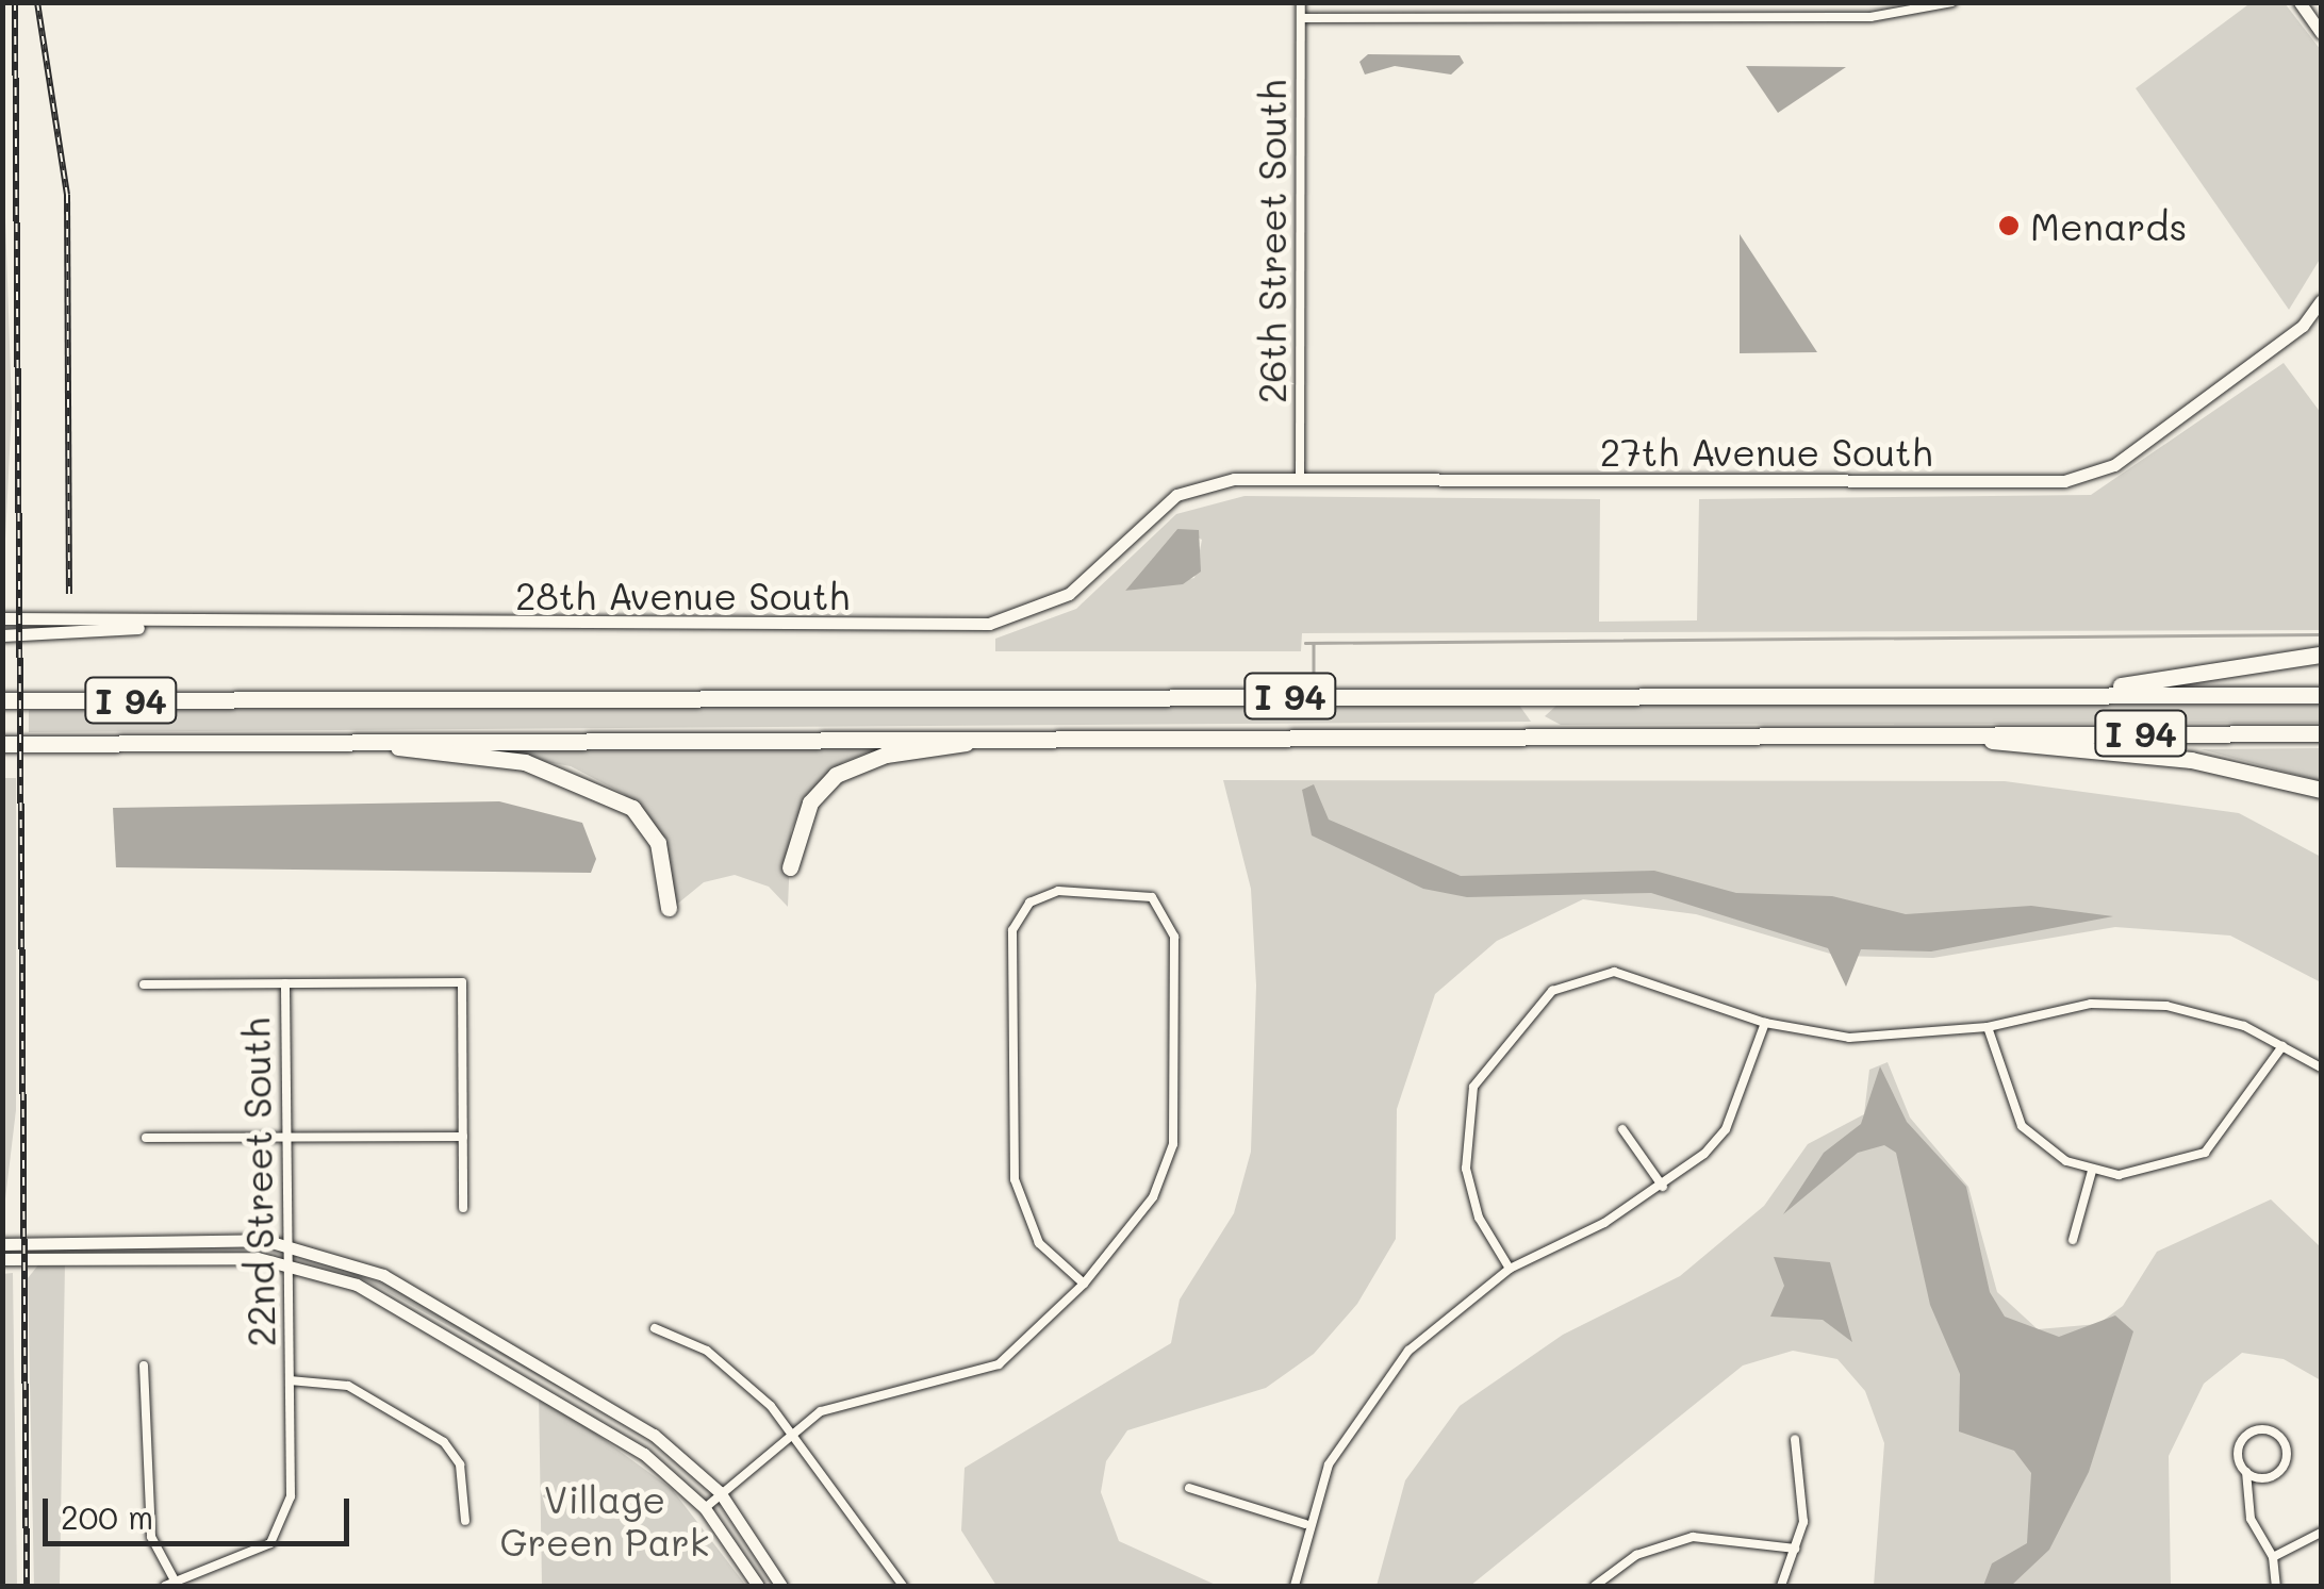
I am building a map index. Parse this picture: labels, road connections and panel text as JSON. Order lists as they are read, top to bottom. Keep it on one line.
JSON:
{"streets":{"highway":["I 94"],"street":["26th Street South","27th Avenue South","28th Avenue South","22nd Street South"]},"crossings":[["26th Street South","27th Avenue South"],["27th Avenue South","28th Avenue South"]],"parks":["Village Green Park"],"places":["Menards"],"scale_bar":"200 m"}
